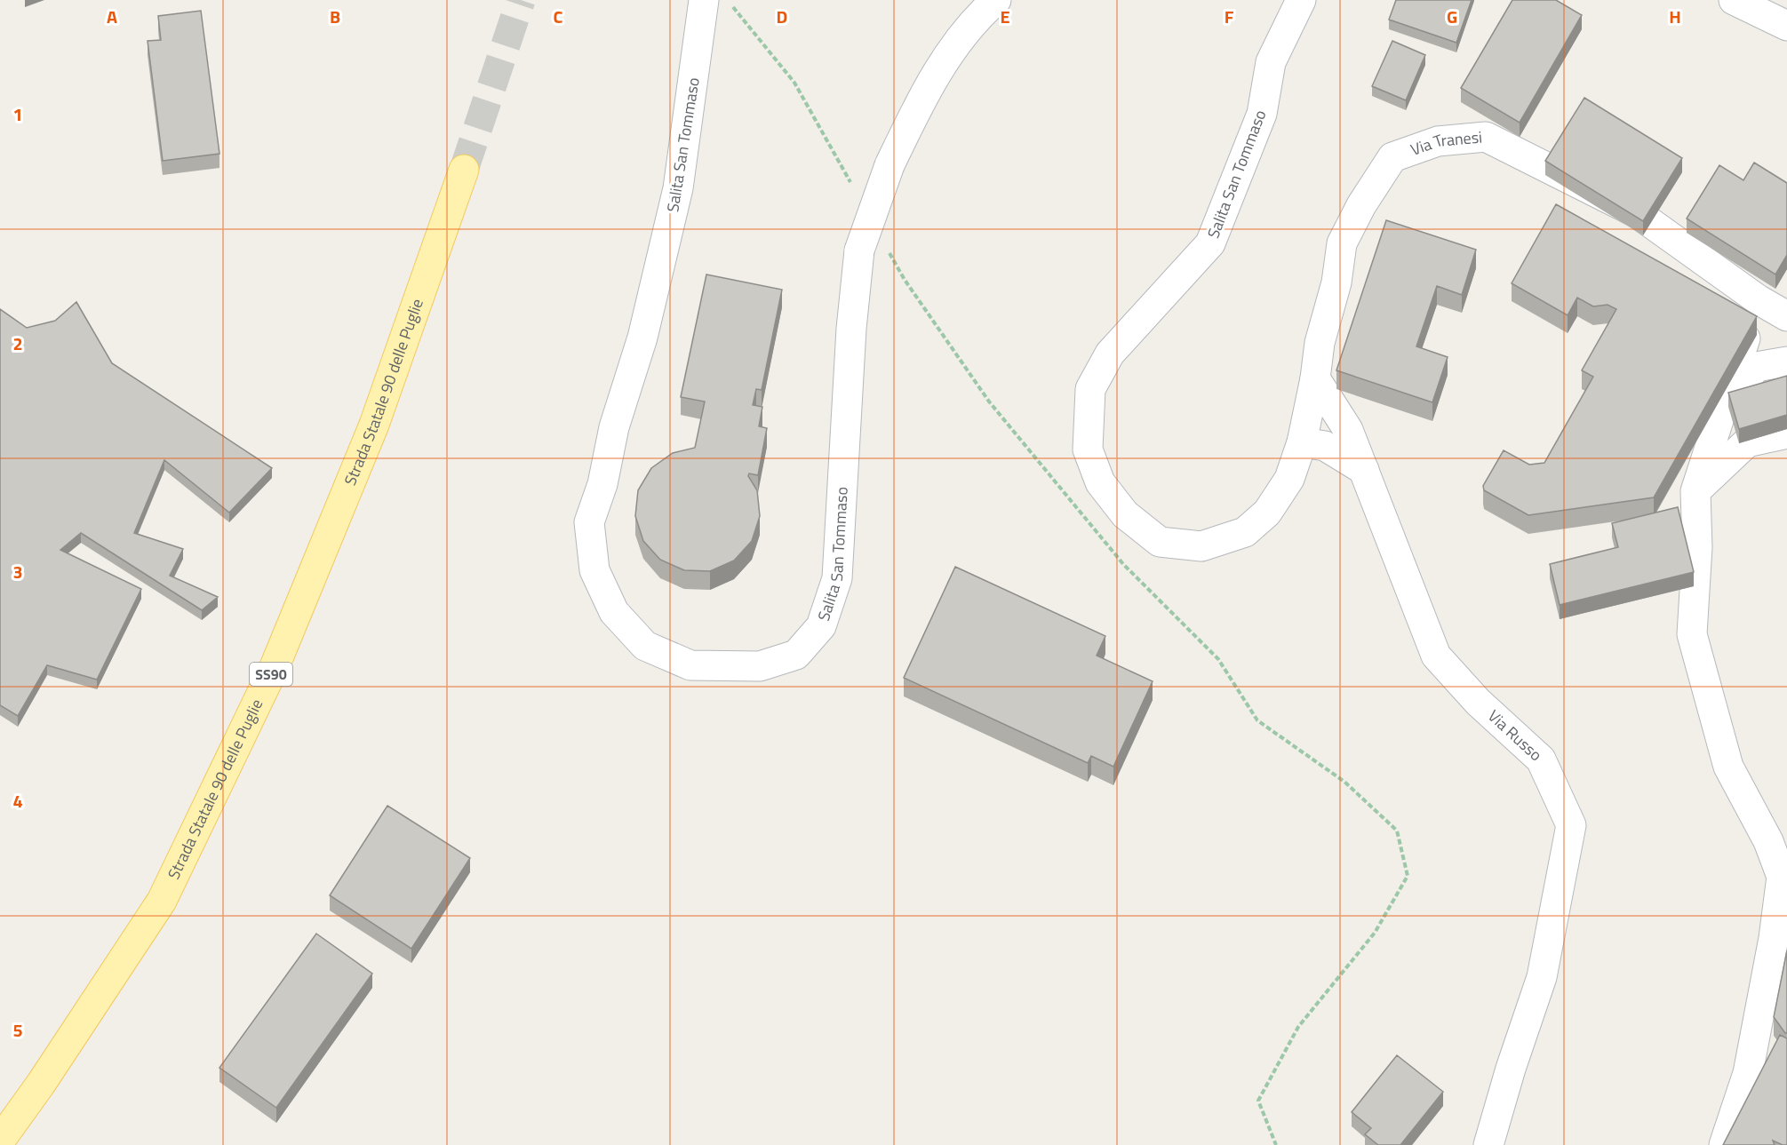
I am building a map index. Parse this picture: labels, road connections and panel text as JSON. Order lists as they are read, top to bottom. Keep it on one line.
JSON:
{"streets":{"main road":["Strada Statale 90 delle Puglie","SS90"],"street":["Salita San Tommaso","Via Tranesi","Via Russo"]},"crossings":[["Salita San Tommaso","Via Tranesi"],["Via Tranesi","Via Russo"]],"grid":{"columns":["A","B","C","D","E","F","G","H"],"rows":["1","2","3","4","5"]}}
